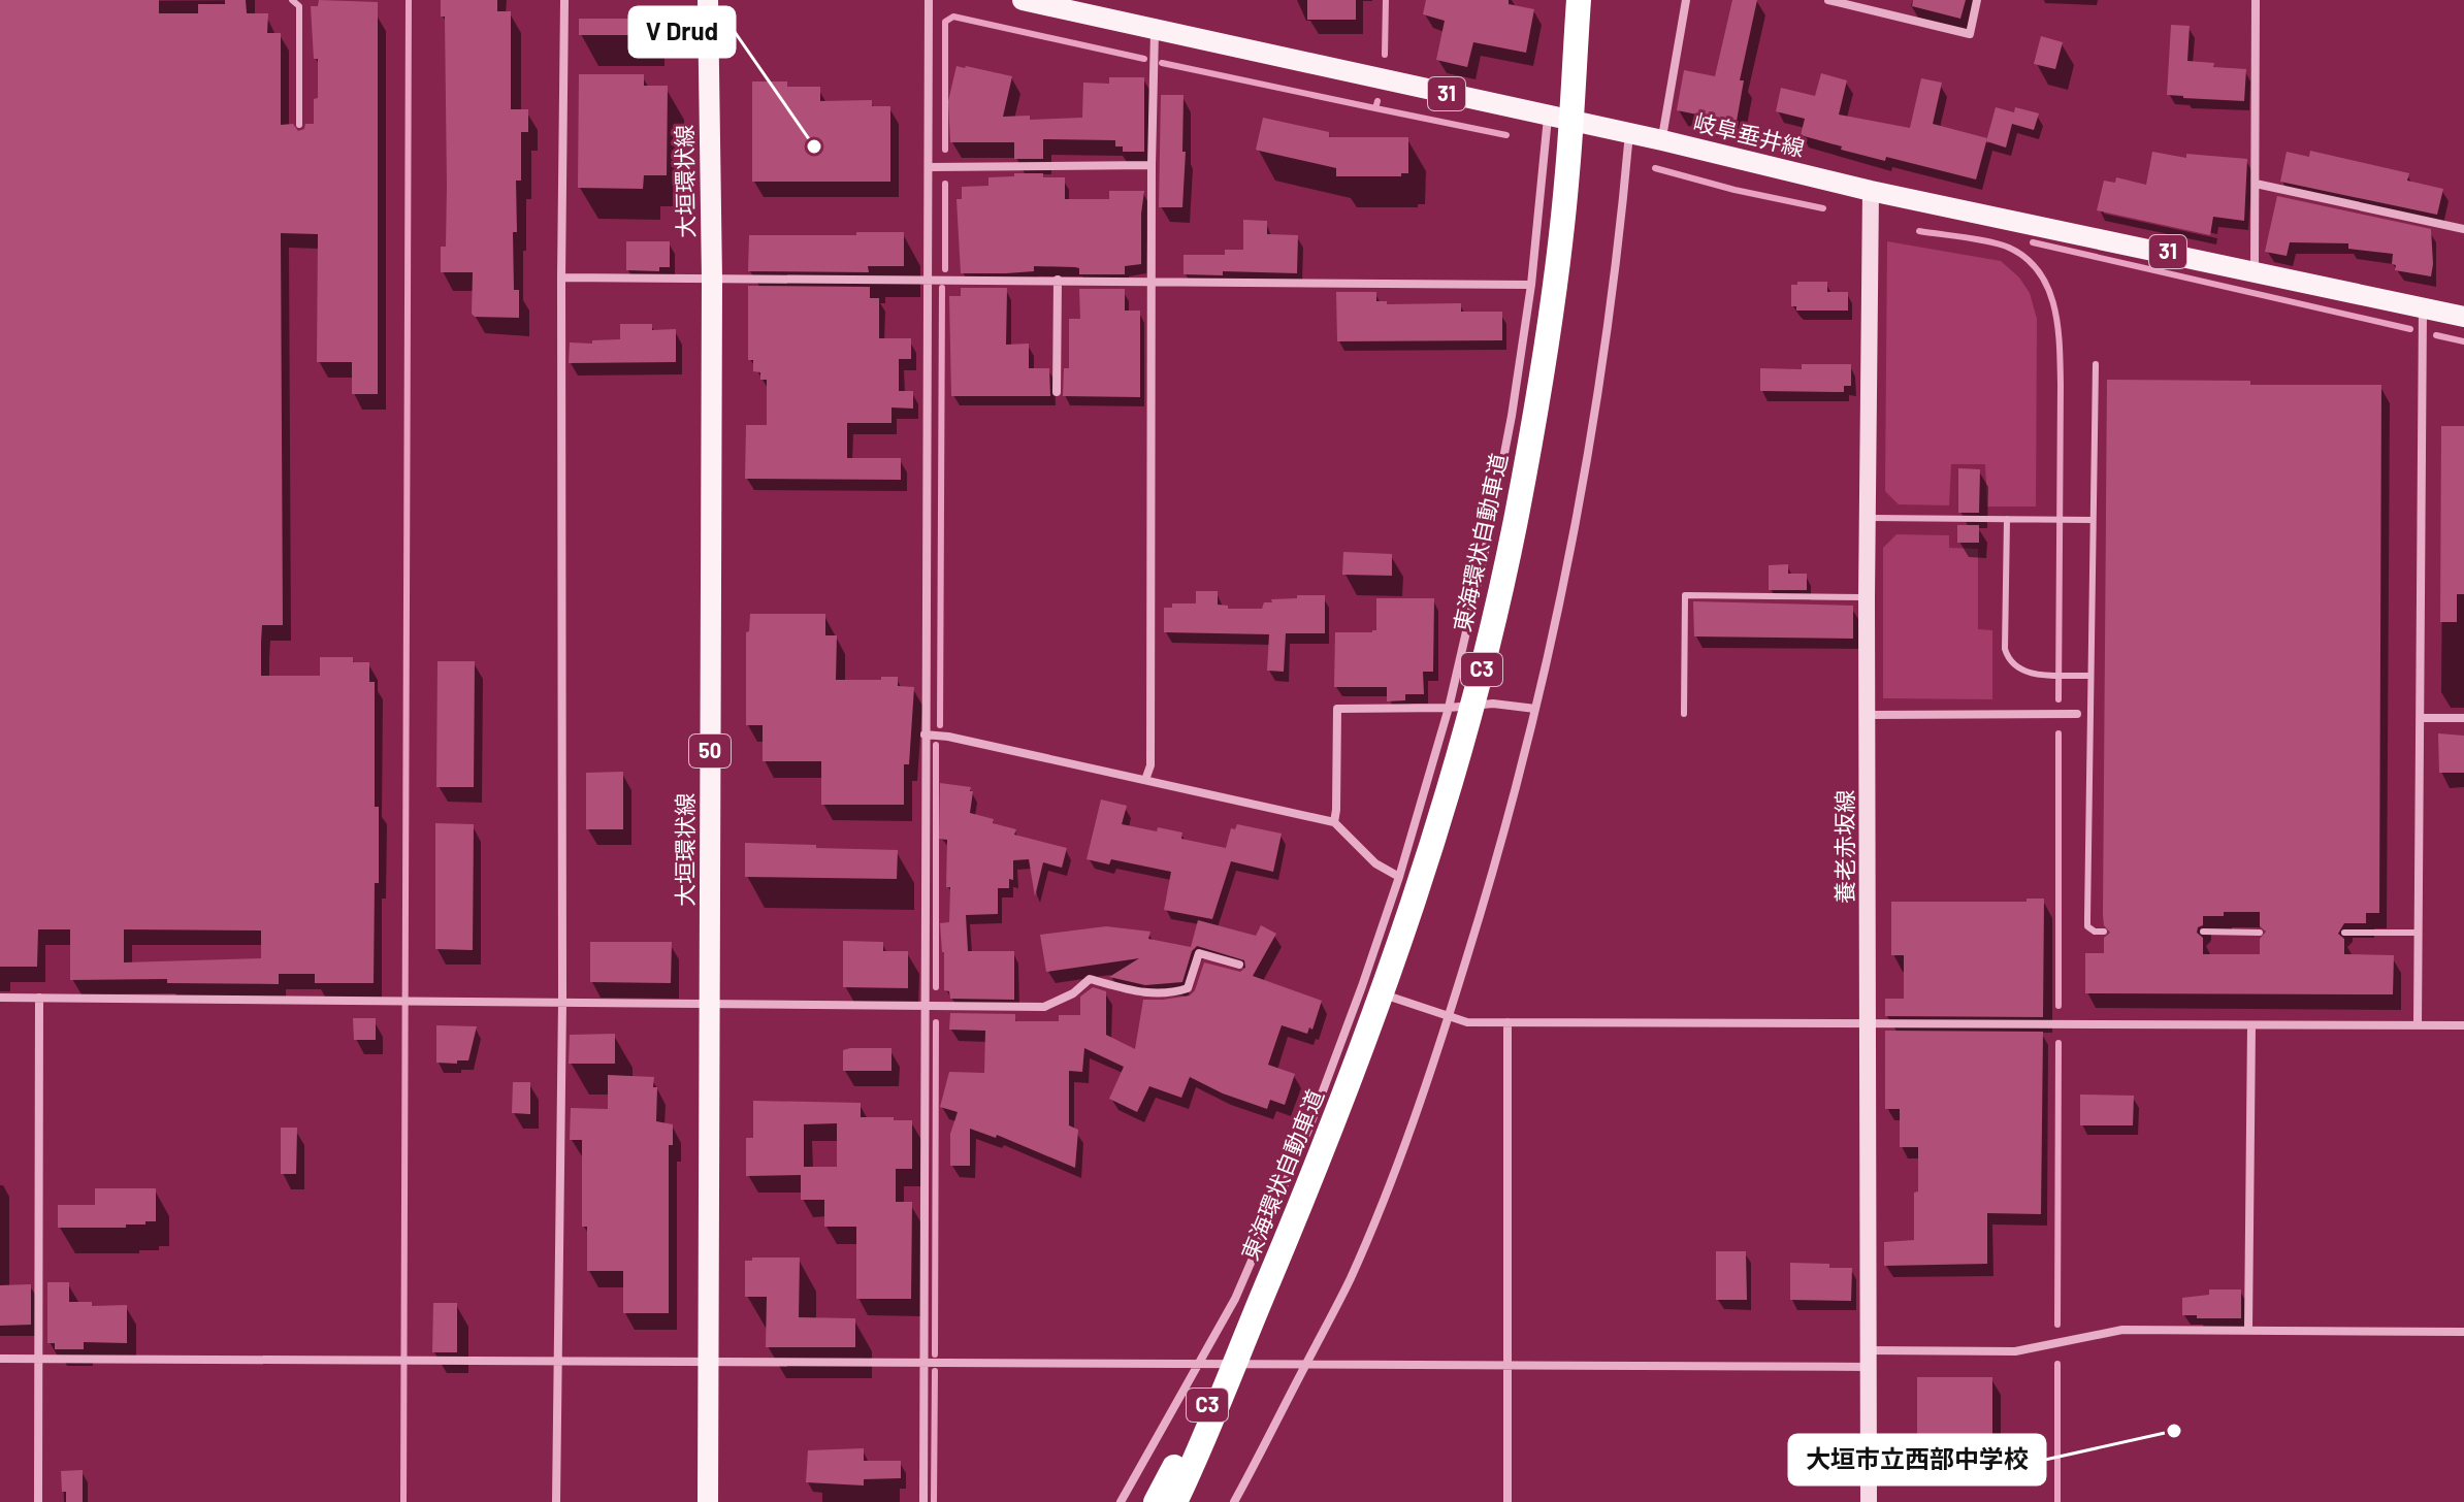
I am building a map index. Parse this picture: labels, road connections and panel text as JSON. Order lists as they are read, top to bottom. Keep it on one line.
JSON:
{"streets":{"highway":["東海環状自動車道","C3"],"main road":["31","岐阜垂井線","大垣環状線","50","養老赤坂線"]},"crossings":[["岐阜垂井線","養老赤坂線"]],"places":["V Drud","大垣市立西部中学校"]}
